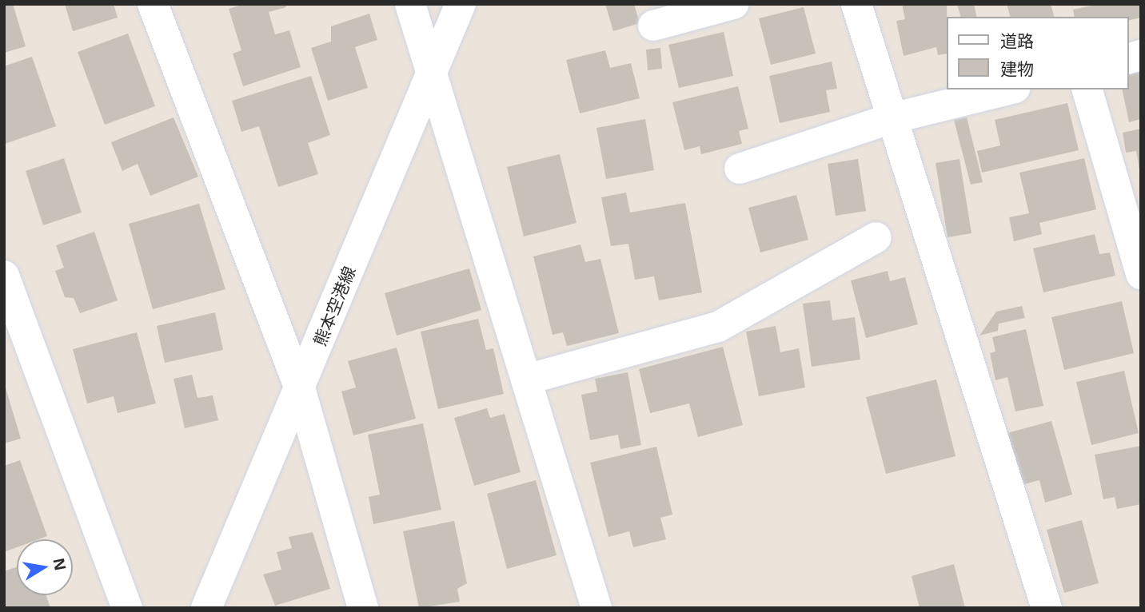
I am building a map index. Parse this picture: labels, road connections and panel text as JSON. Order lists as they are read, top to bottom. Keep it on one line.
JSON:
{"streets":{"street":["熊本空港線"]},"legend":["道路","建物"],"north":"right"}
